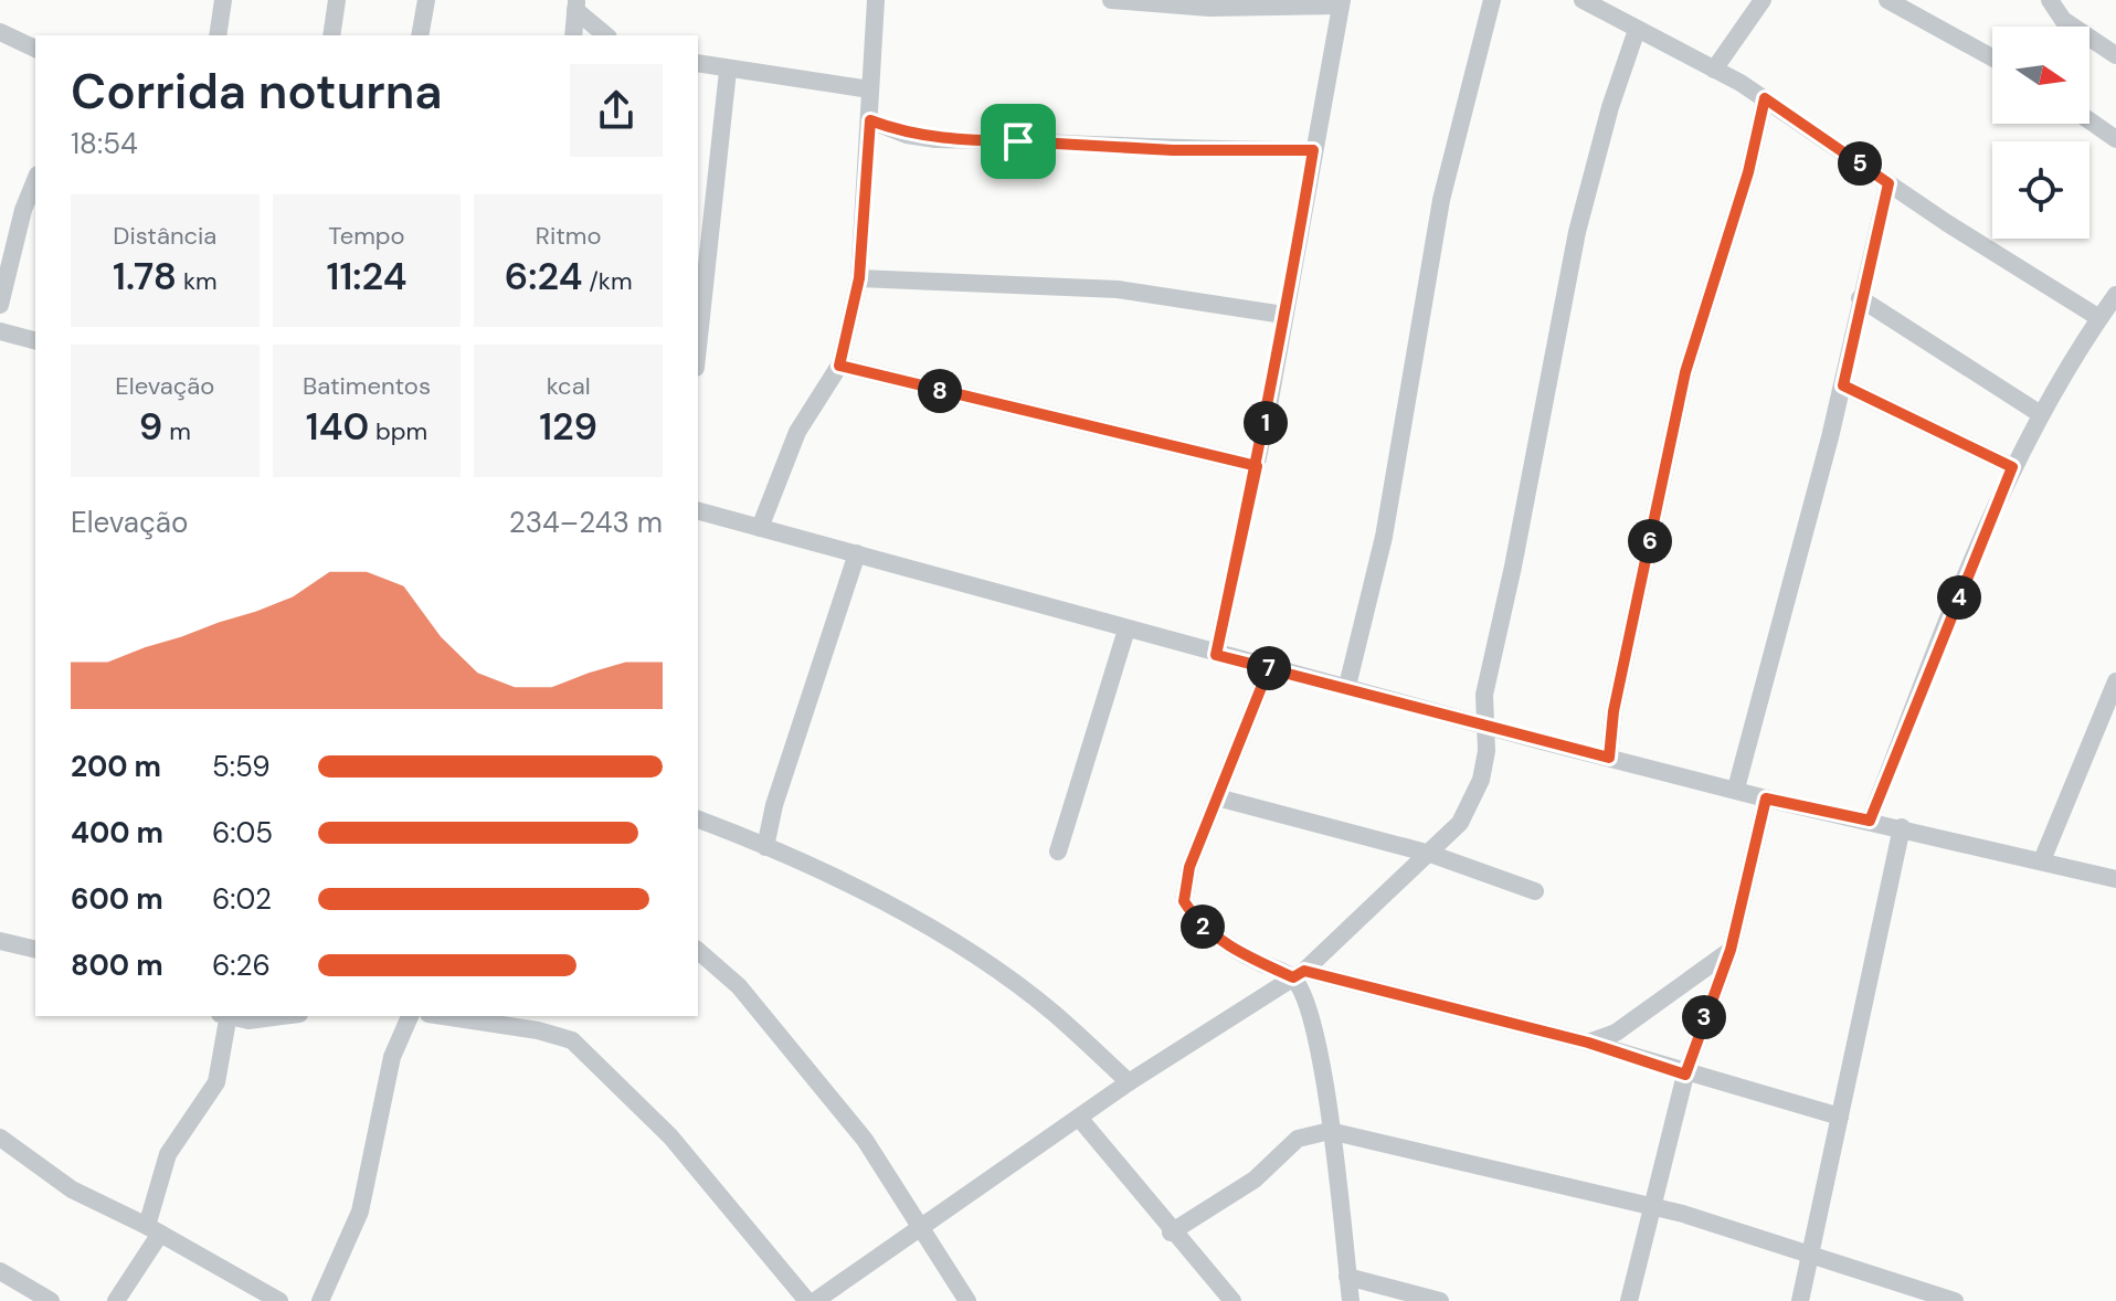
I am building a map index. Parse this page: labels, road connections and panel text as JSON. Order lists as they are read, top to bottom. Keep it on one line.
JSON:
{"north":"right","page":{"heading":["Corrida noturna","18:54"],"pins":["5","8","1","6","4","7","2","3"],"stats":[["Distância","1.78 km"],["Tempo","11:24"],["Ritmo","6:24 /km"],["Elevação","9 m"],["Batimentos","140 bpm"],["kcal","129"]],"chart":["Elevação","234–243 m"],"list":[{"name":"200 m","note":"5:59"},{"name":"400 m","note":"6:05"},{"name":"600 m","note":"6:02"},{"name":"800 m","note":"6:26"}]}}
